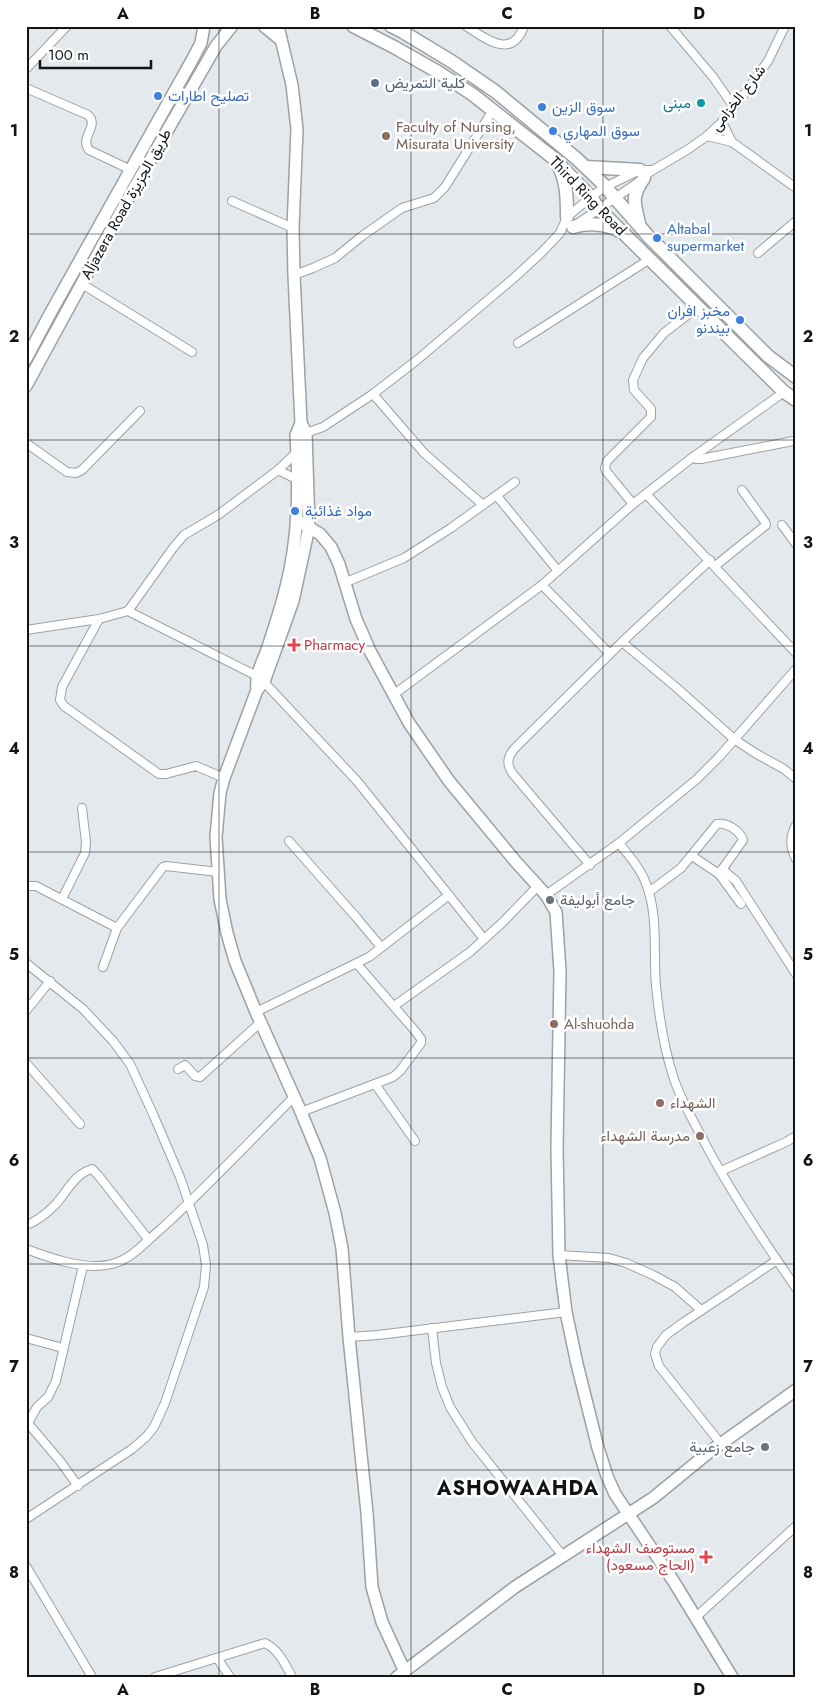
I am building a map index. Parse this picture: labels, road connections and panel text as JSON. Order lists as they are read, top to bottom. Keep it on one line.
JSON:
{"streets":{"main road":["Third Ring Road"],"street":["شارع الخزامى","Aljazera Road طريق الجزيزة"]},"districts":["ASHOWAAHDA"],"places":{"other":["كلية التمريض","تصليح اطارات","مبنى","سوق الزين","سوق المهاري","Faculty of Nursing, Misurata University","Altabal supermarket","مخبز افران بيندنو","مواد غذائية","جامع أبوليفة","Al-shuohda","الشهداء","مدرسة الشهداء","جامع زعبية"],"health":["Pharmacy","مستوصف الشهداء (الحاج مسعود)"]},"scale_bar":"100 m","grid":{"columns":["A","B","C","D"],"rows":["1","2","3","4","5","6","7","8"]}}
